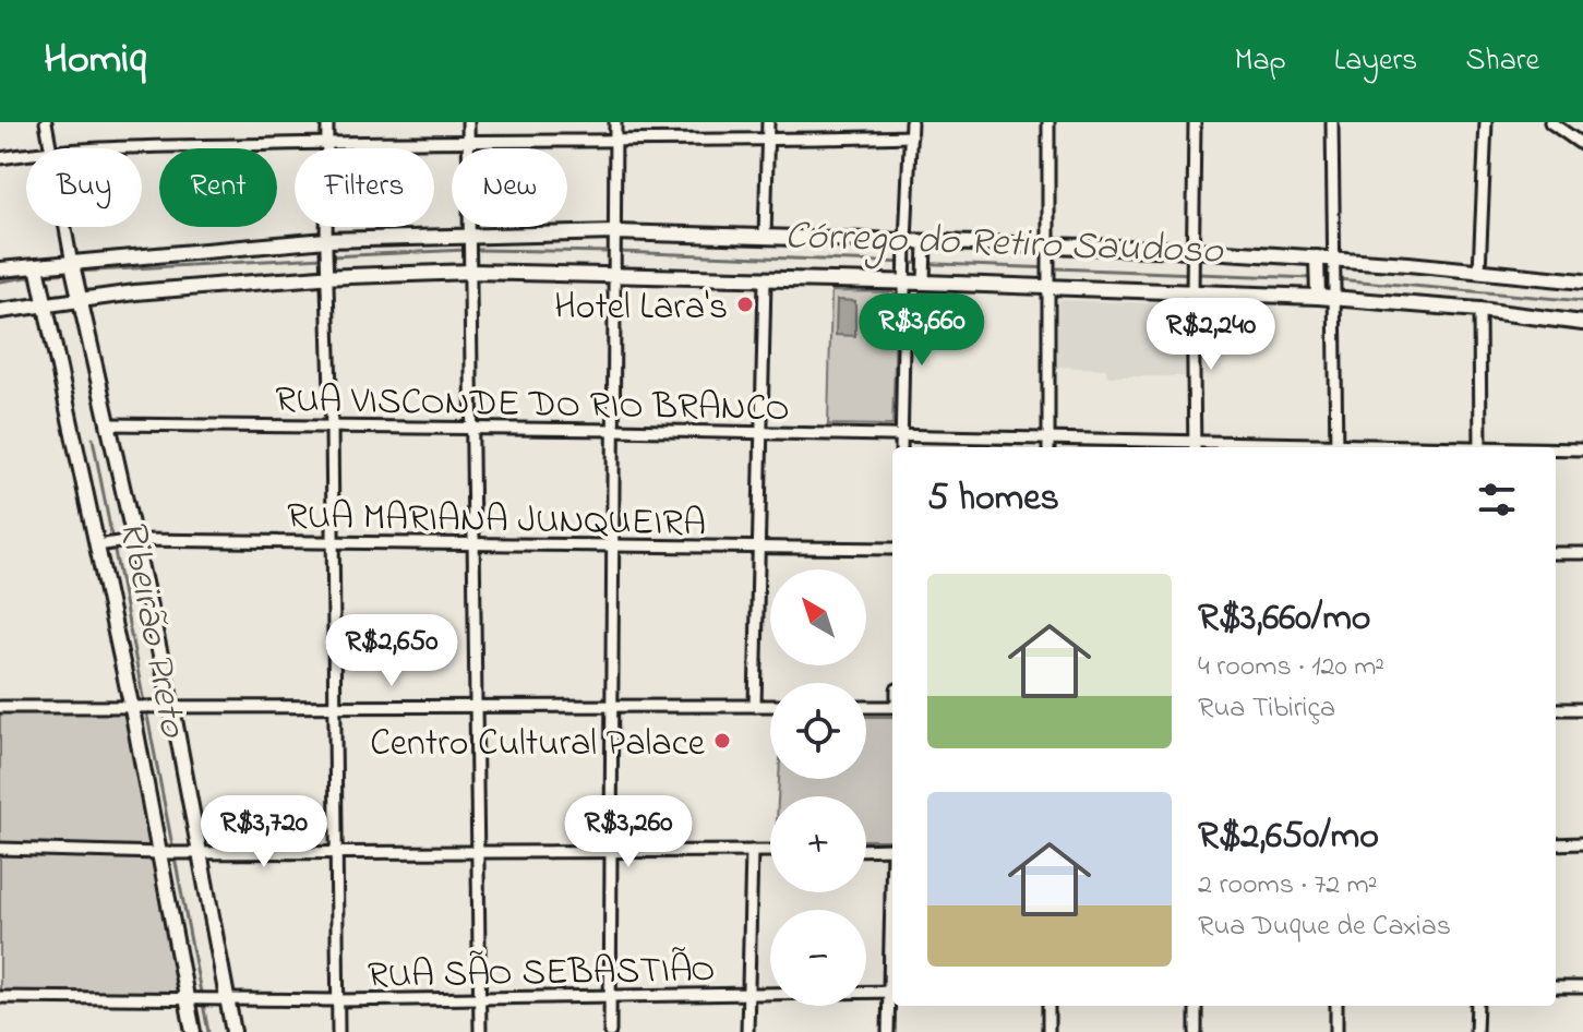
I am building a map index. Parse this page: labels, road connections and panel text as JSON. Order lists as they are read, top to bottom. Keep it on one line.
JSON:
{"streets":{"street":["RUA VISCONDE DO RIO BRANCO","RUA MARIANA JUNQUEIRA","RUA SÃO SEBASTIÃO"]},"water":["Córrego do Retiro Saudoso","Ribeirão Preto"],"places":["Hotel Lara's","Centro Cultural Palace"],"north":"top left","page":{"header":"Homiq","nav":["Map","Layers","Share"],"chip":["Buy","Rent","Filters","New"],"price":["R$3,660","R$2,240","R$2,650","R$3,720","R$3,260"],"heading":"5 homes","list":[{"name":"R$3,660/mo","note":"4 rooms · 120 m² · Rua Tibiriça"},{"name":"R$2,650/mo","note":"2 rooms · 72 m² · Rua Duque de Caxias"}],"map_buttons":["+","−"]}}
